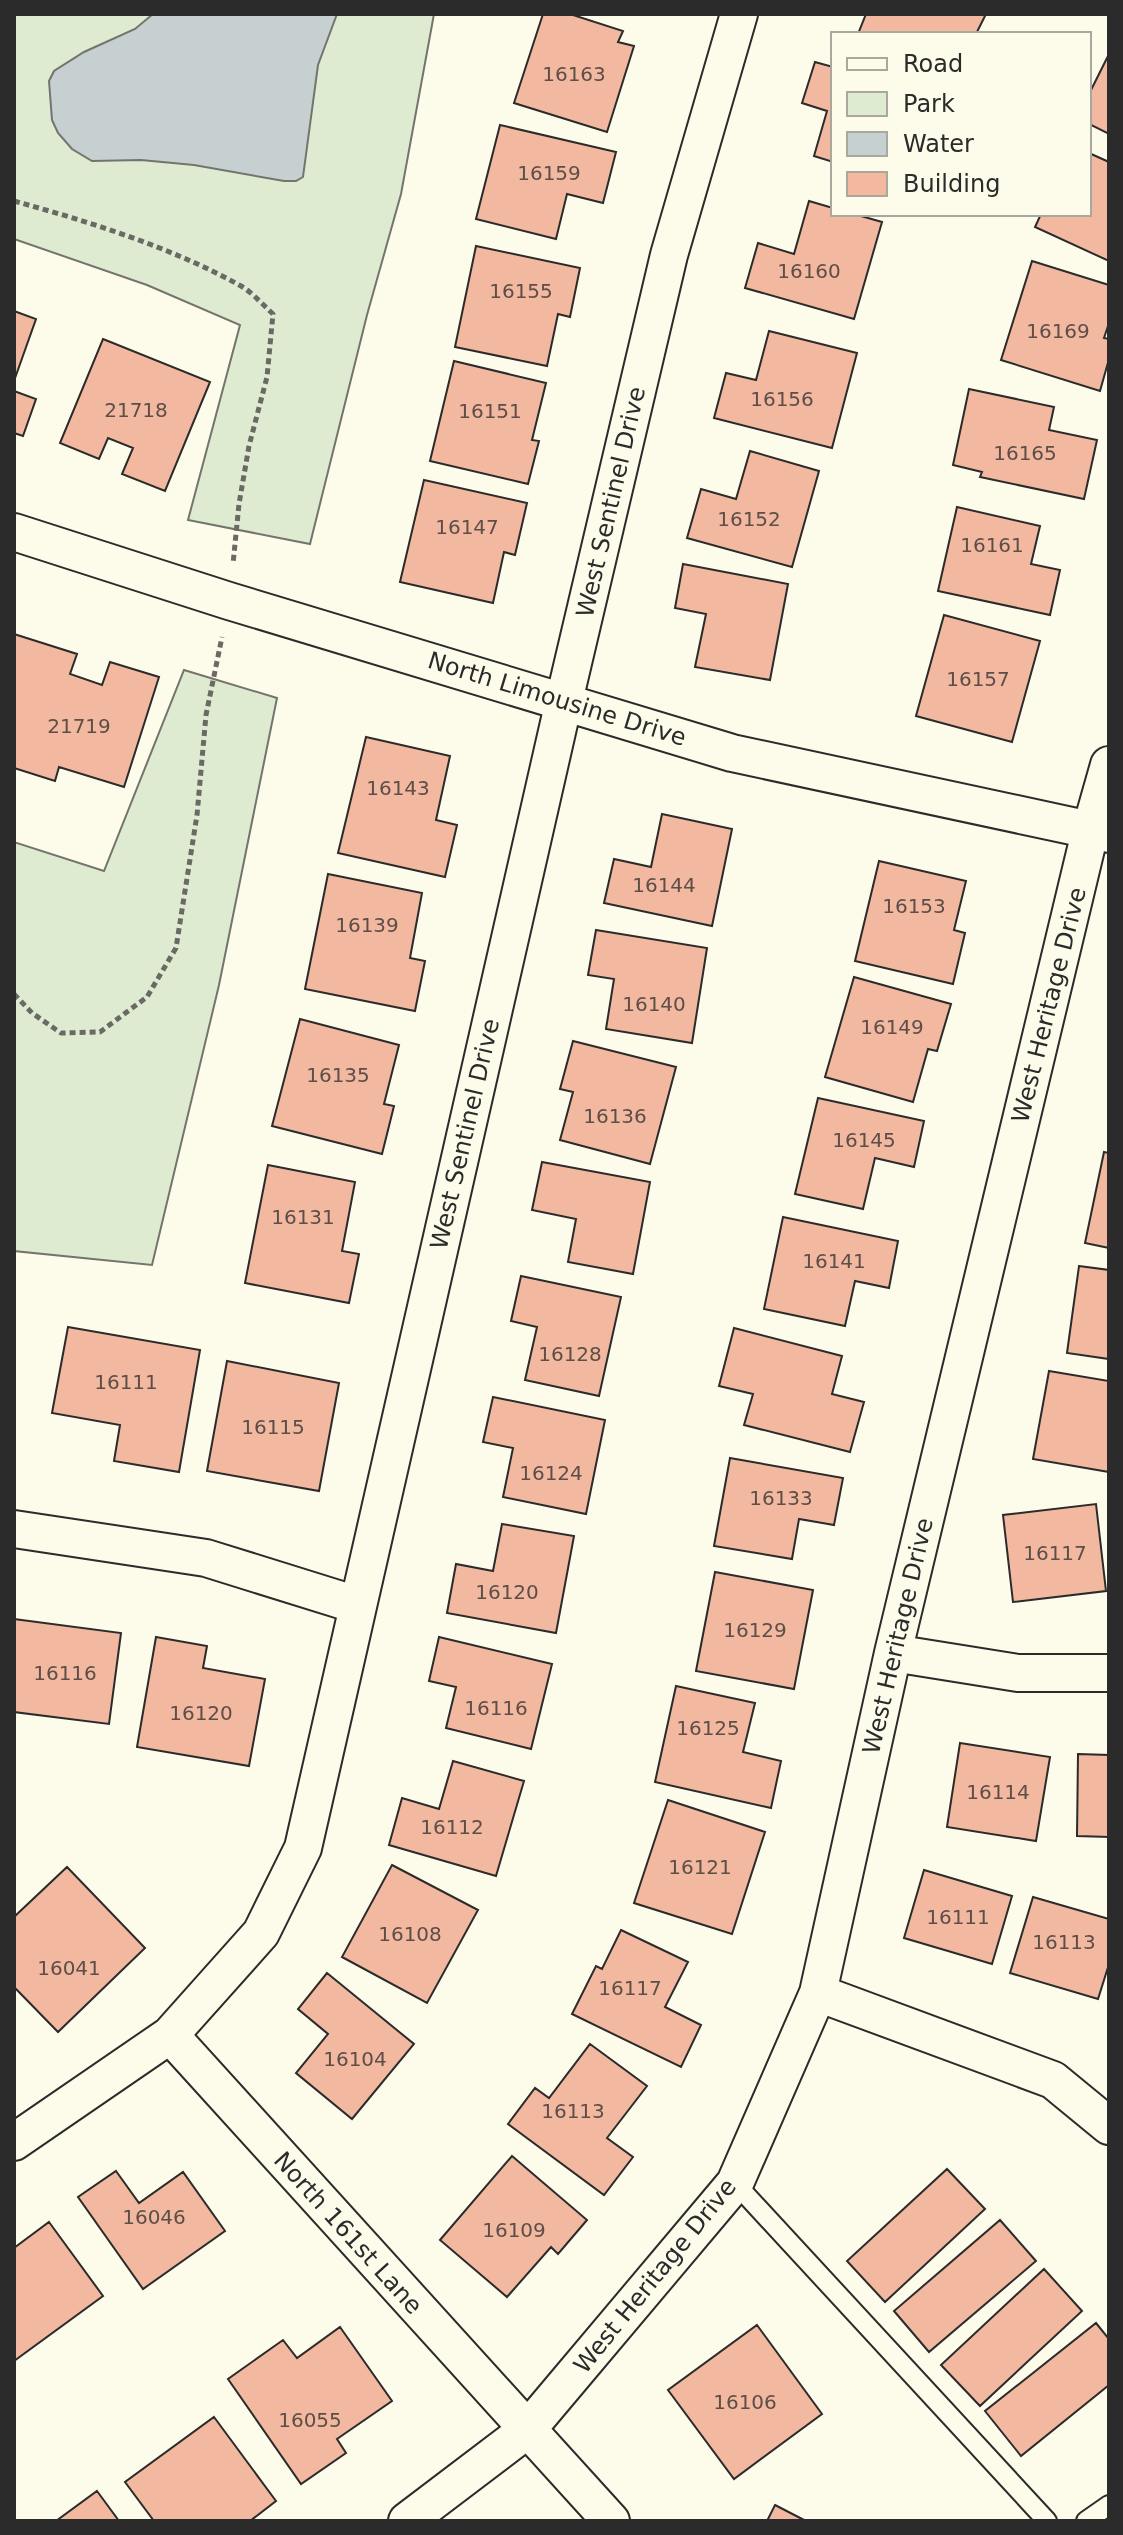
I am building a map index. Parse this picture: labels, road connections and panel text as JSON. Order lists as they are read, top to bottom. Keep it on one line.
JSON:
{"streets":{"street":["West Sentinel Drive","North Limousine Drive","West Heritage Drive","North 161st Lane"]},"crossings":[["West Sentinel Drive","North Limousine Drive"],["West Sentinel Drive","North 161st Lane"],["North Limousine Drive","West Heritage Drive"],["West Heritage Drive","North 161st Lane"]],"house_numbers":["16163","16159","16160","16155","16169","16156","21718","16151","16165","16152","16147","16161","16157","21719","16143","16144","16153","16139","16140","16149","16135","16136","16145","16131","16141","16128","16111","16115","16124","16133","16117","16120","16129","16116","16116","16120","16125","16114","16112","16121","16111","16108","16113","16041","16117","16104","16113","16046","16109","16106","16055"],"legend":["Road","Park","Water","Building"]}
